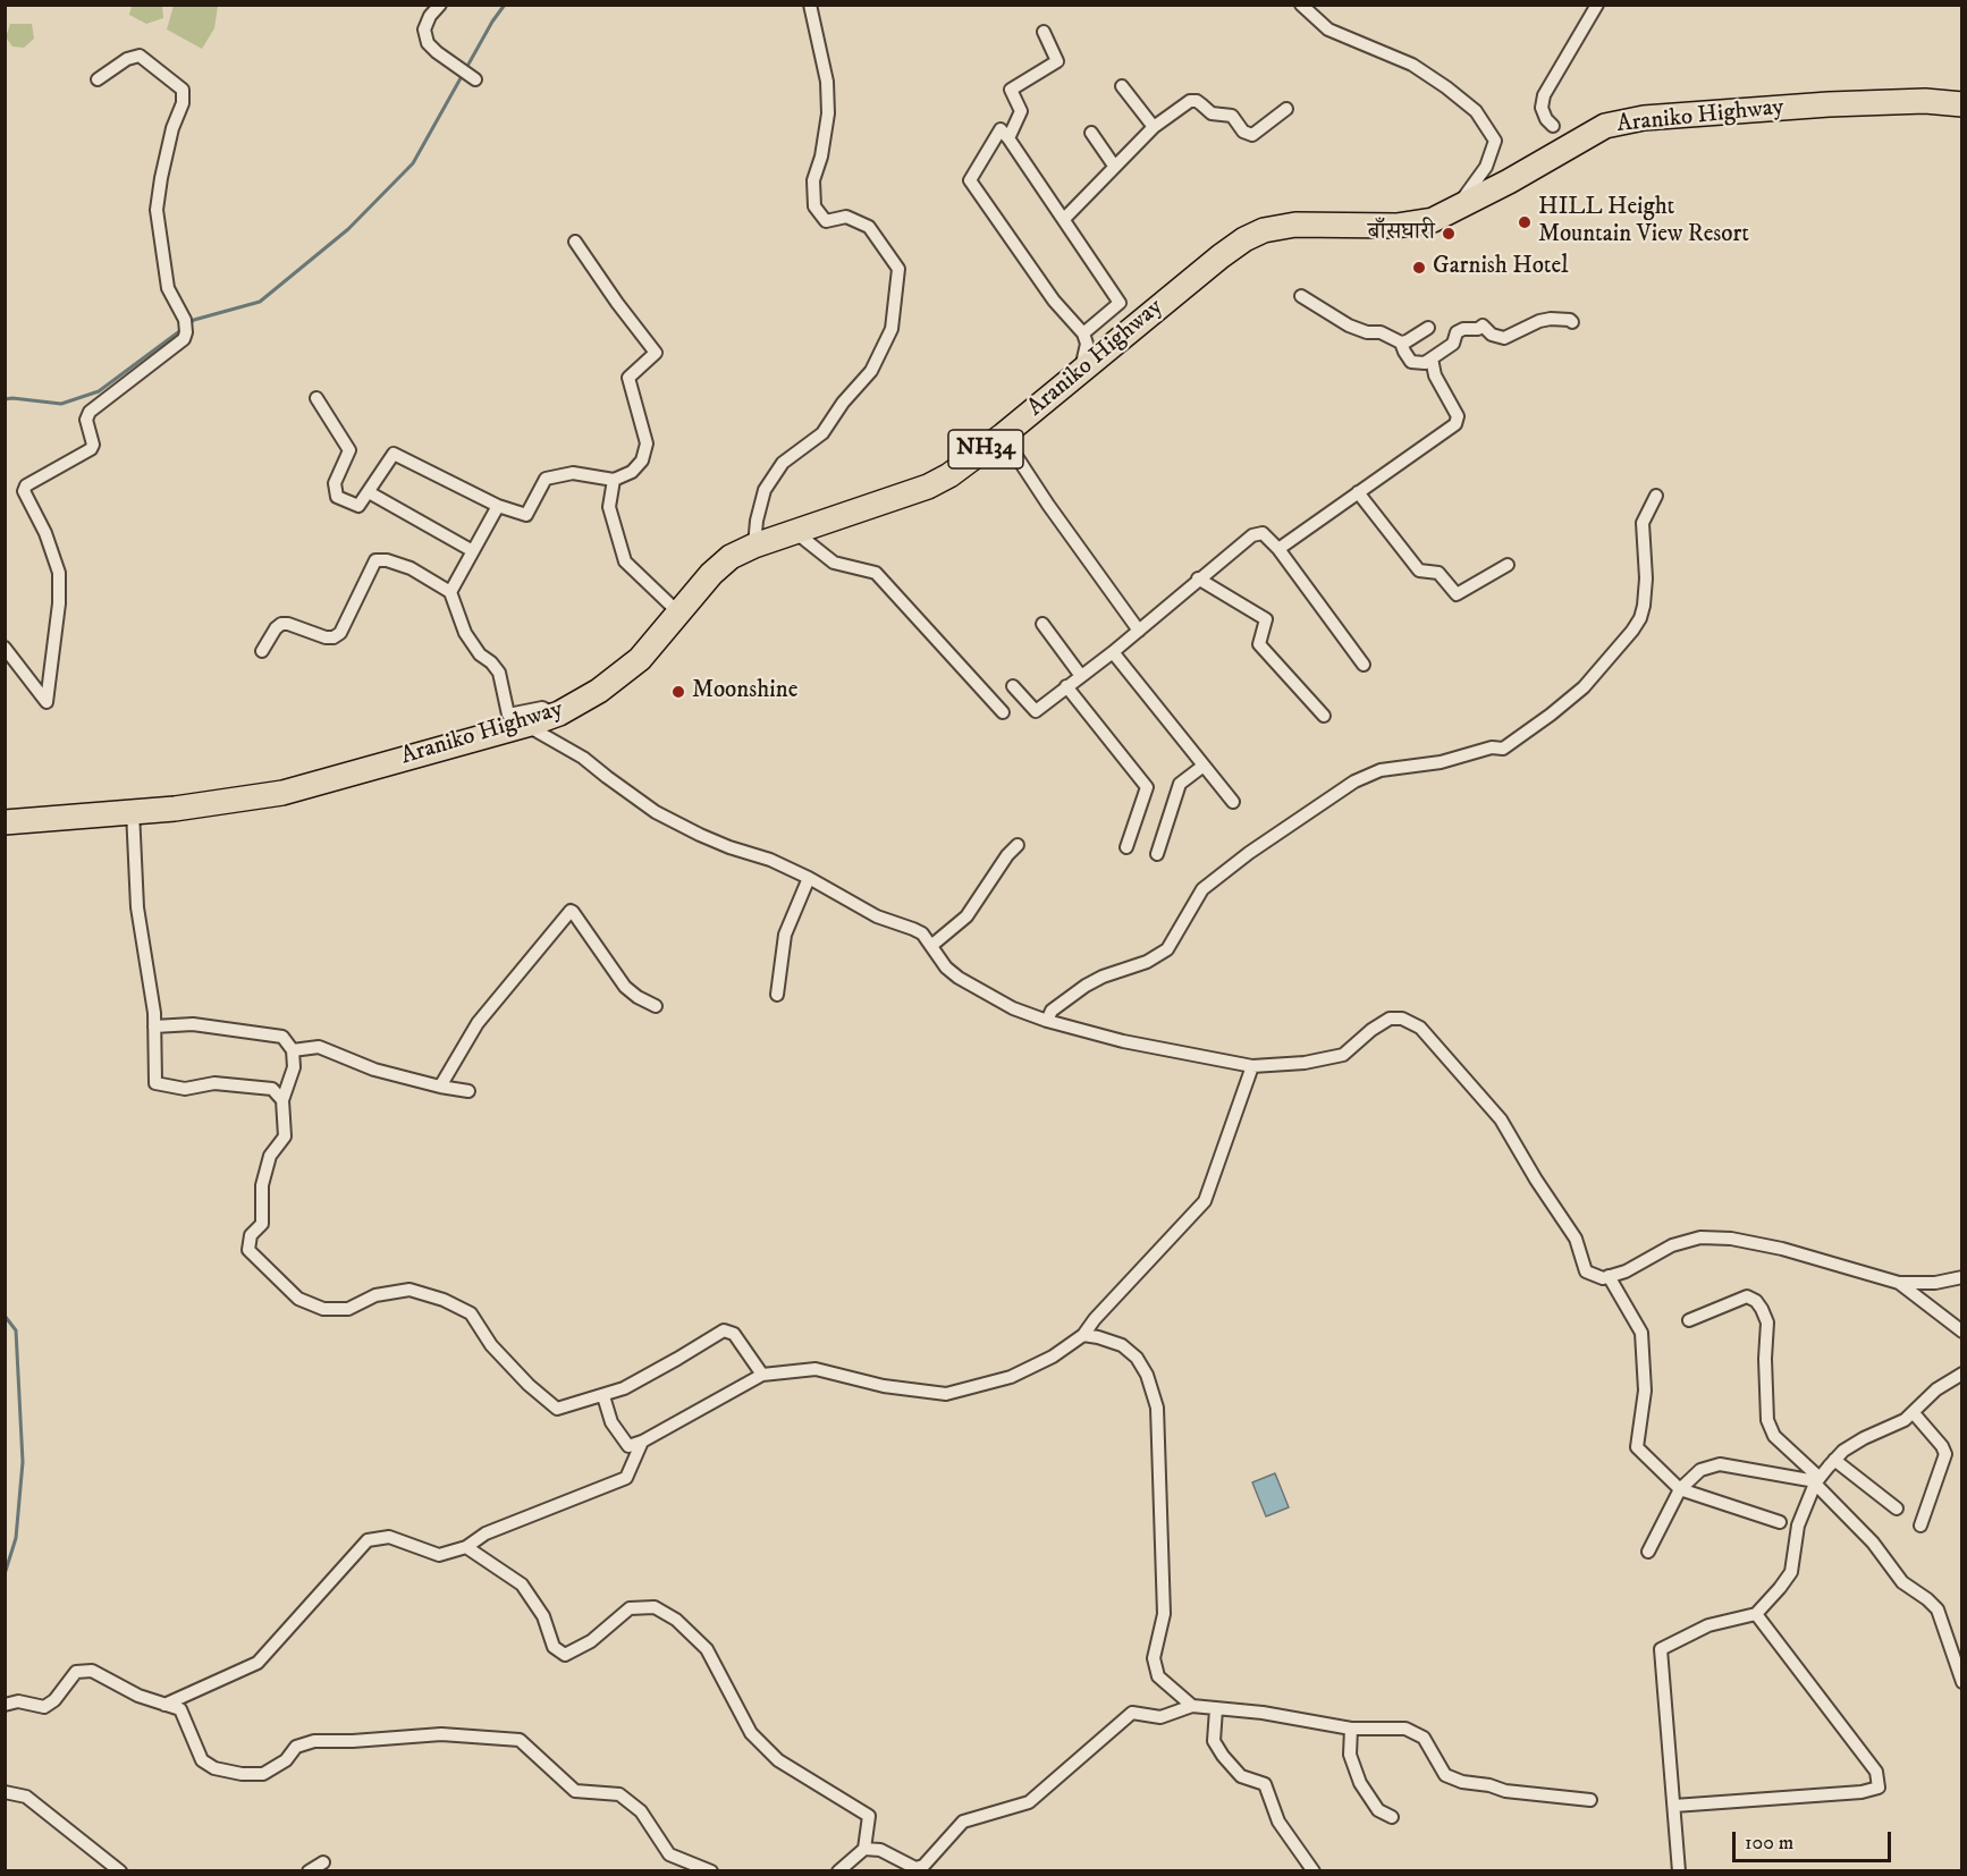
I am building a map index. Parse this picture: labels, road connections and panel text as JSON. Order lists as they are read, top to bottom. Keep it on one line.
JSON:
{"streets":{"highway":["Araniko Highway","NH34"]},"places":["HILL Height Mountain View Resort","बाँसघारी","Garnish Hotel","Moonshine"],"scale_bar":"100 m"}
